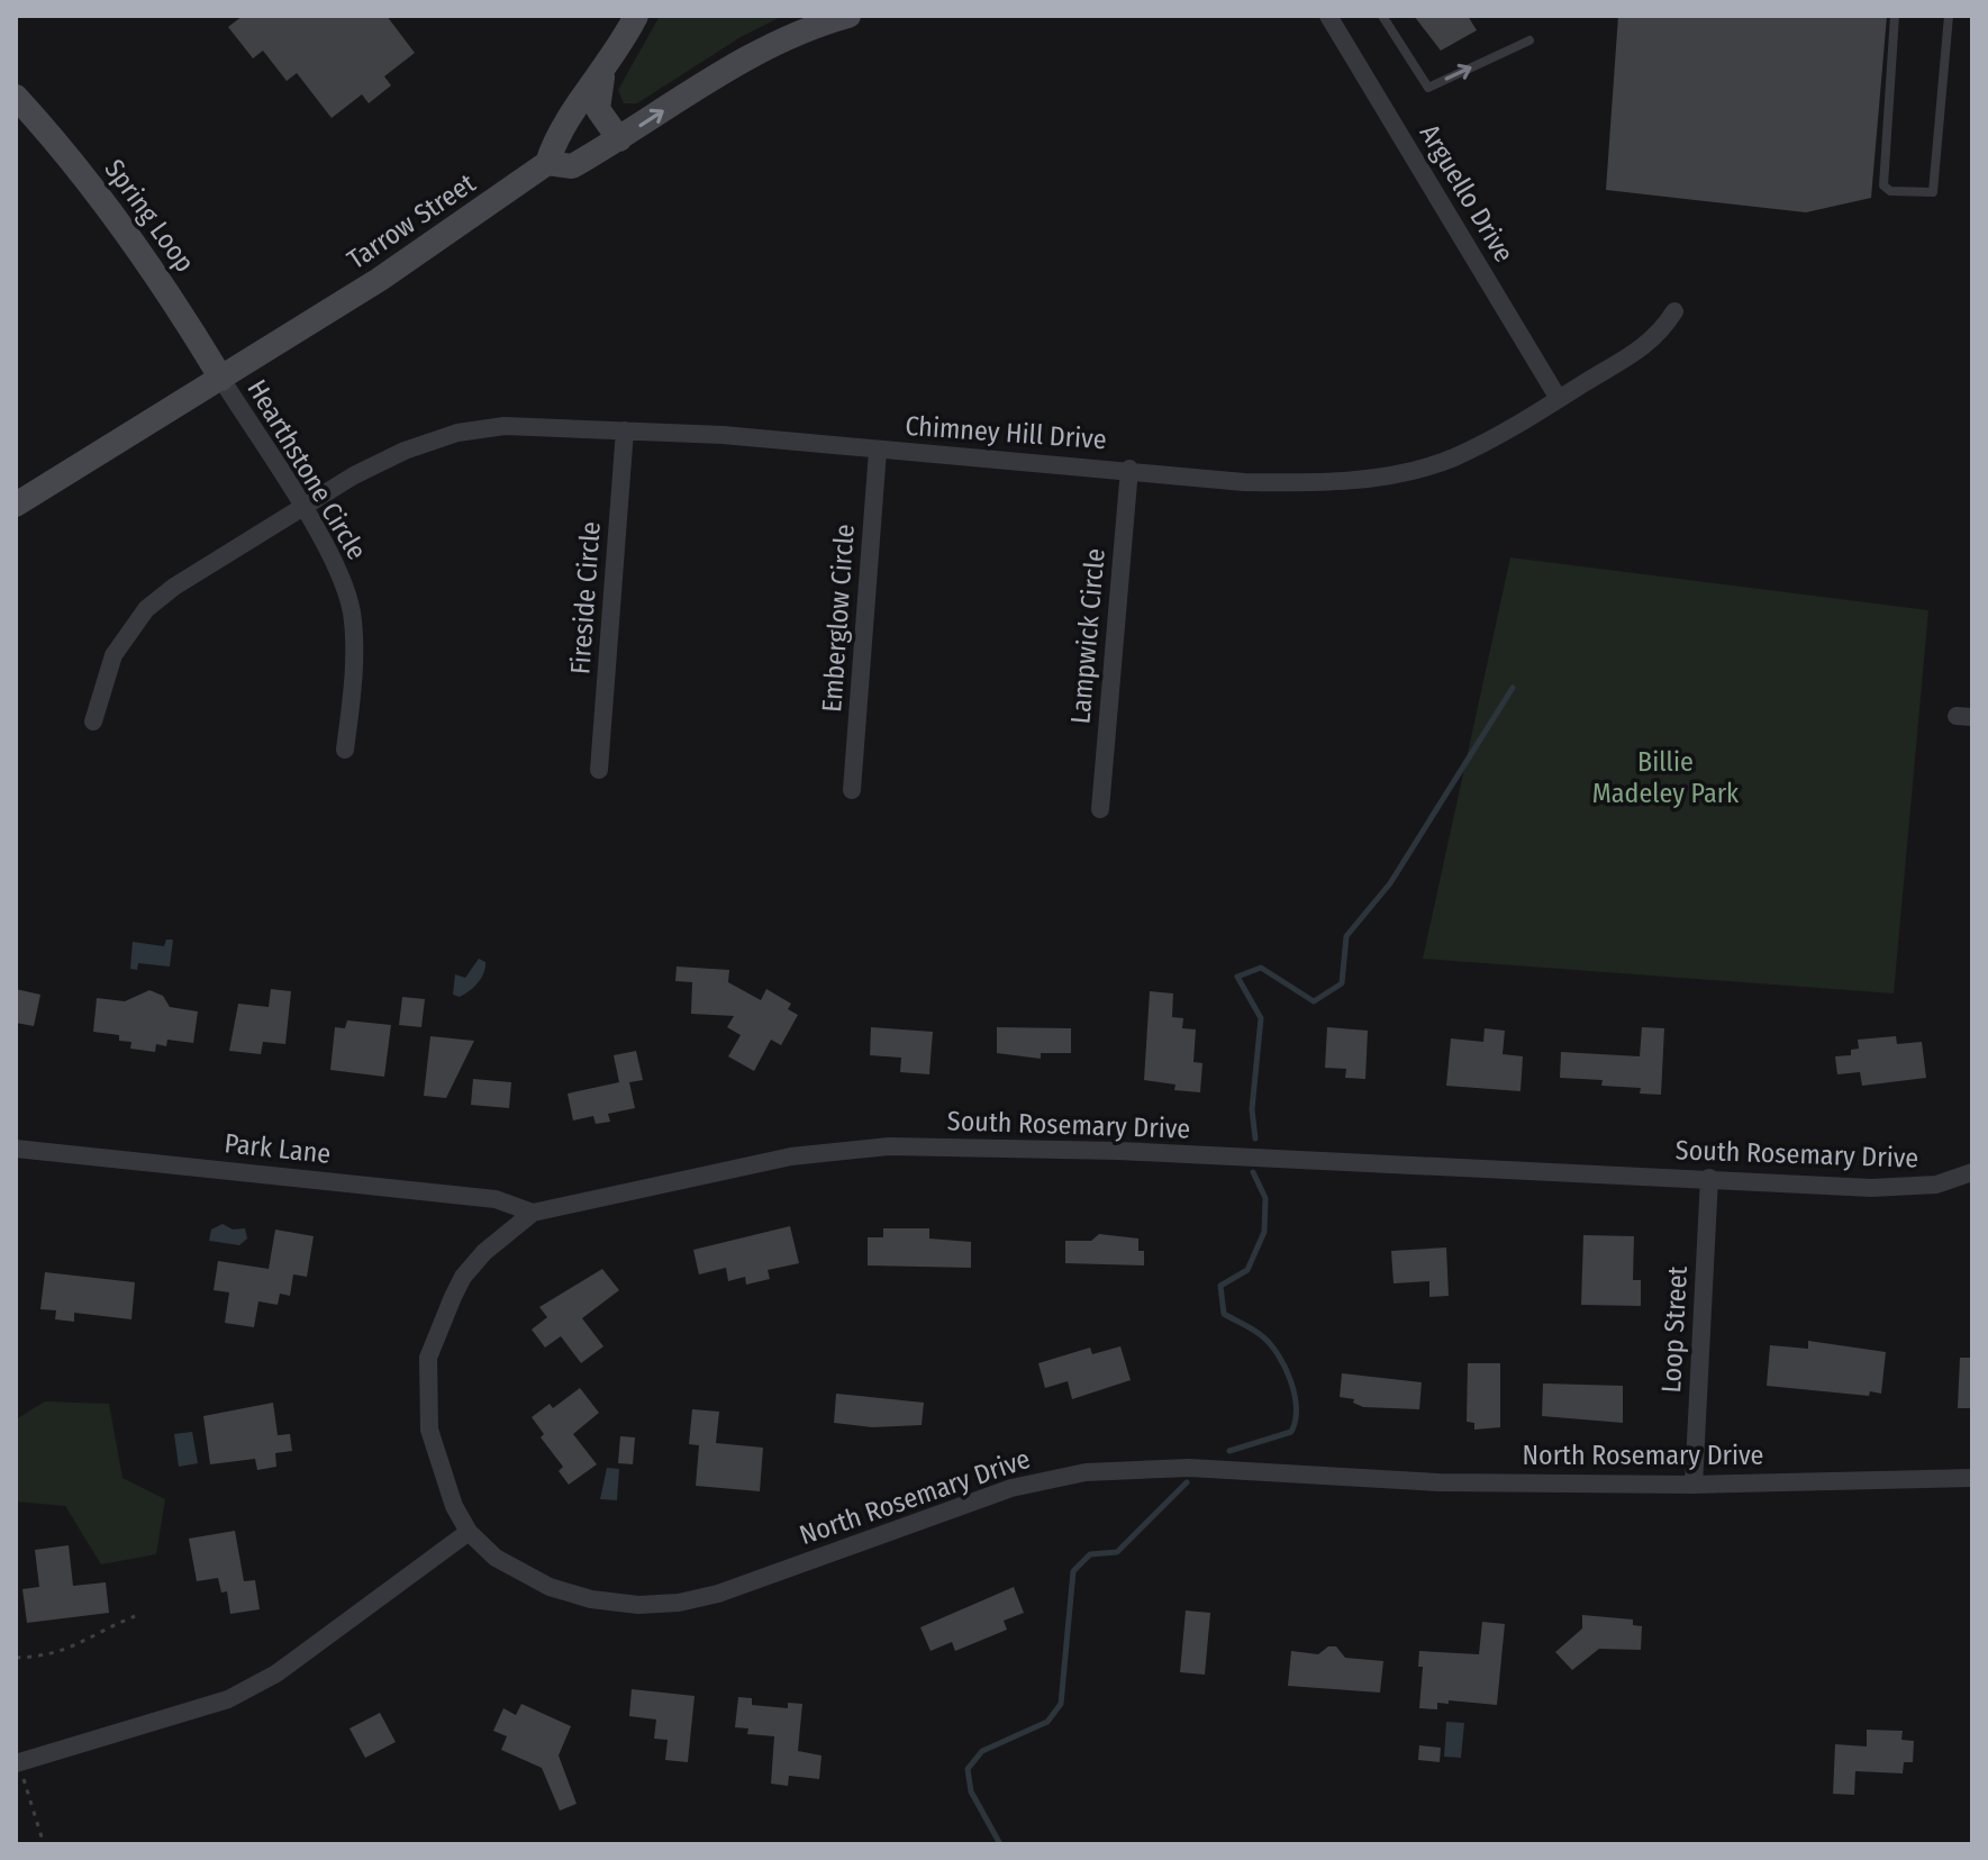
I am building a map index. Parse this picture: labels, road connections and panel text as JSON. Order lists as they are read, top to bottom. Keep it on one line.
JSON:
{"streets":{"main road":["Spring Loop","Tarrow Street"],"street":["Arguello Drive","Chimney Hill Drive","Hearthstone Circle","Fireside Circle","Emberglow Circle","Lampwick Circle","South Rosemary Drive","Park Lane","Loop Street","North Rosemary Drive"]},"crossings":[["Arguello Drive","Chimney Hill Drive"],["Spring Loop","Tarrow Street"],["Spring Loop","Hearthstone Circle"],["Tarrow Street","Hearthstone Circle"],["Chimney Hill Drive","Hearthstone Circle"],["Chimney Hill Drive","Fireside Circle"],["Chimney Hill Drive","Emberglow Circle"],["Chimney Hill Drive","Lampwick Circle"],["South Rosemary Drive","Park Lane"],["South Rosemary Drive","Loop Street"],["South Rosemary Drive","North Rosemary Drive"],["Loop Street","North Rosemary Drive"]],"parks":["Billie Madeley Park"]}
